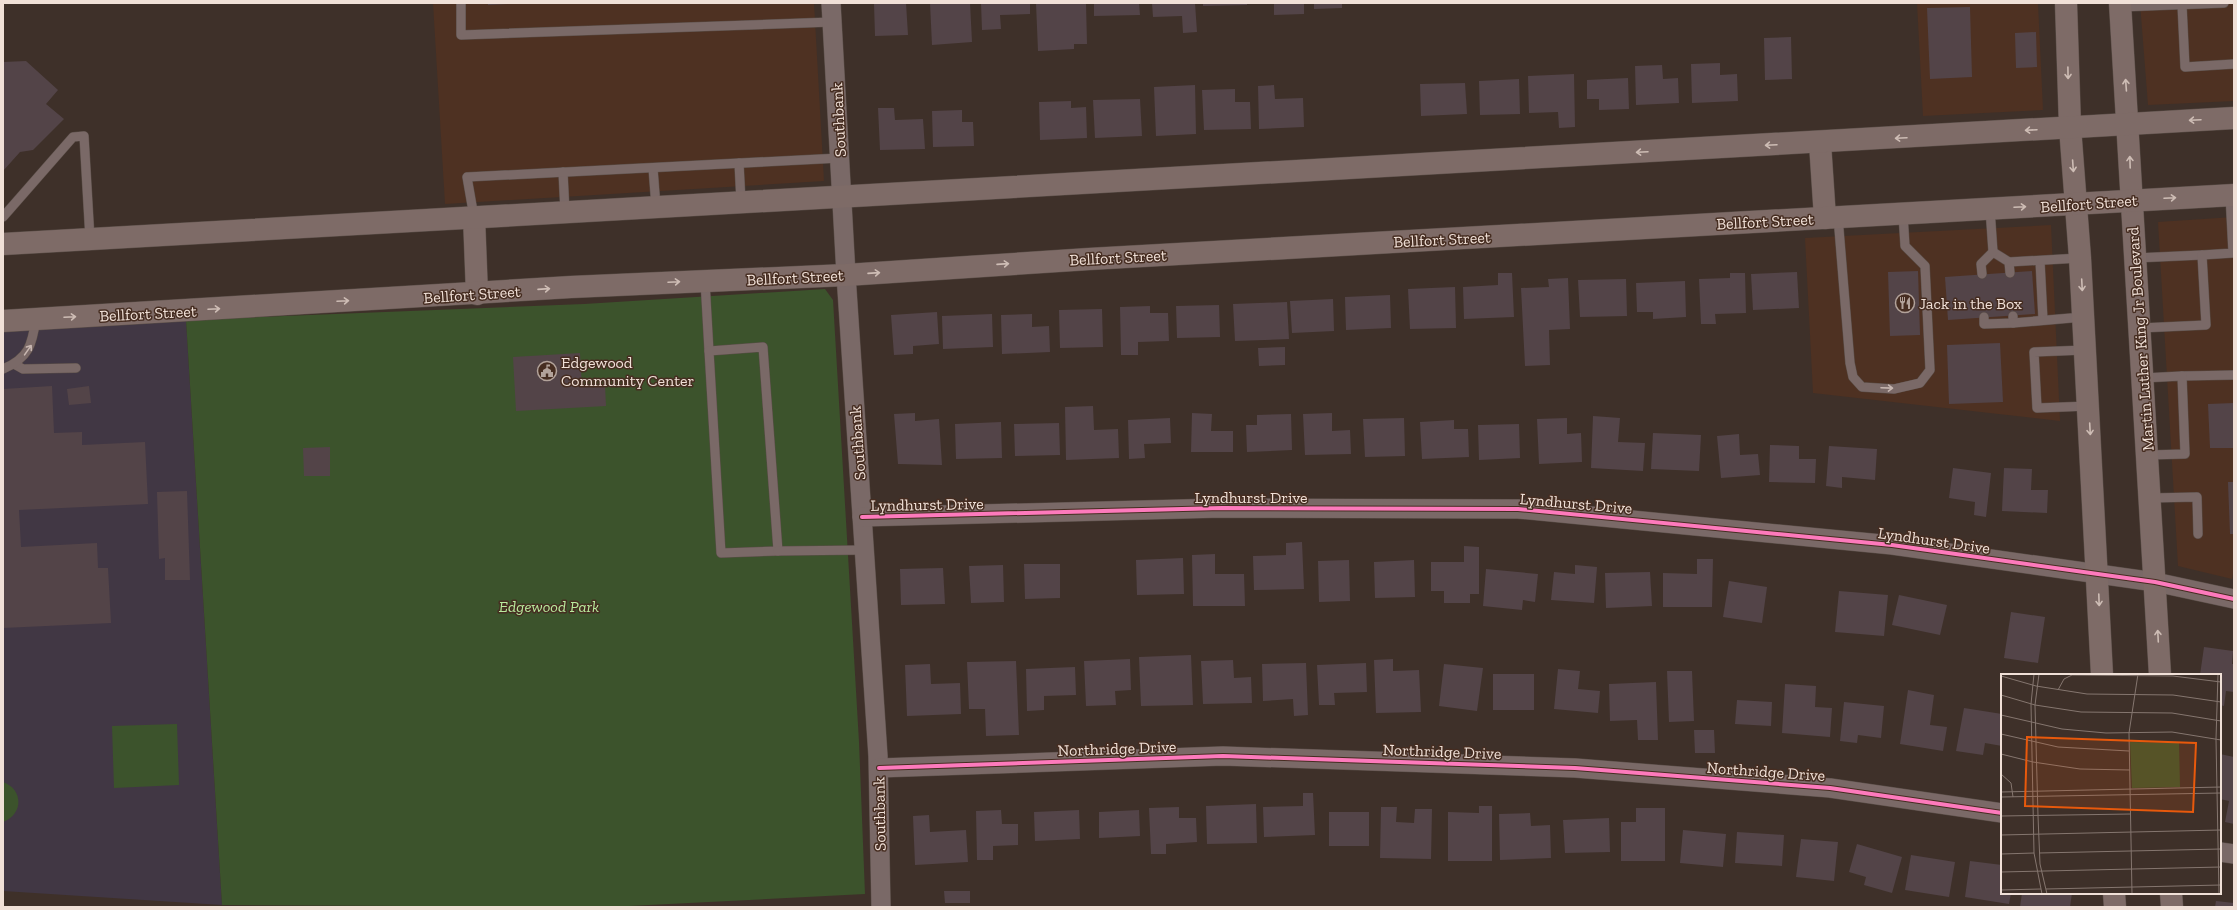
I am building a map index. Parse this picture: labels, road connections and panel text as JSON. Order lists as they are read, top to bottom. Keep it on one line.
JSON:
{"streets":{"main road":["Bellfort Street","Martin Luther King Jr Boulevard"],"street":["Southbank","Lyndhurst Drive","Northridge Drive"]},"crossings":[["Southbank","Bellfort Street"],["Southbank","Lyndhurst Drive"],["Southbank","Northridge Drive"],["Bellfort Street","Martin Luther King Jr Boulevard"],["Martin Luther King Jr Boulevard","Lyndhurst Drive"]],"parks":["Edgewood Park"],"places":{"restaurant":["Jack in the Box"],"public building":["Edgewood Community Center"]}}
